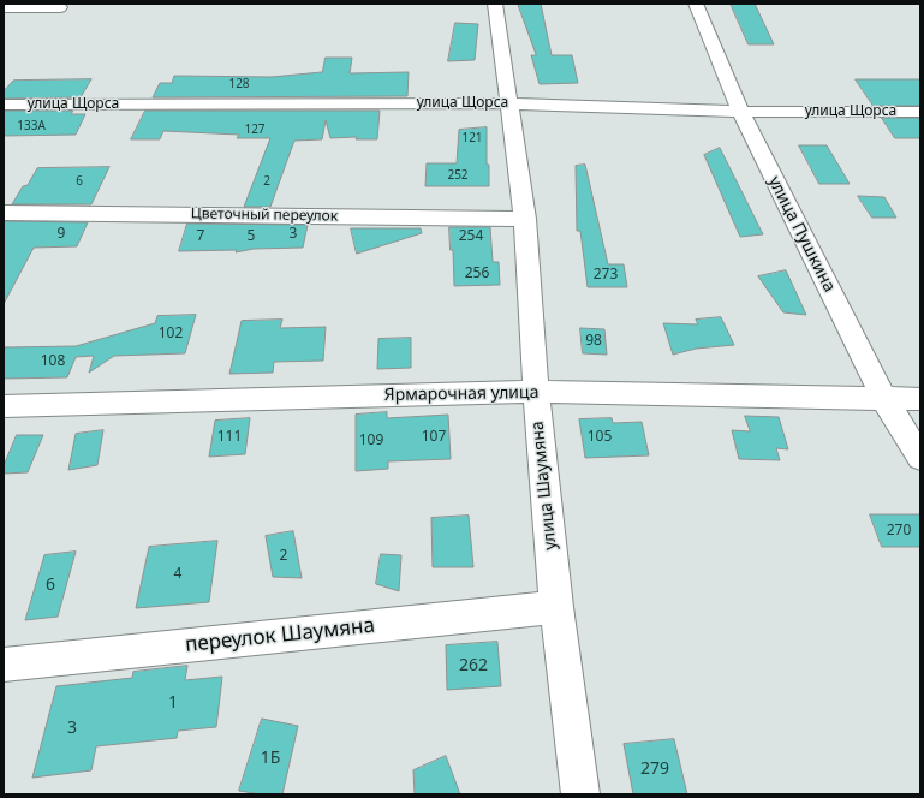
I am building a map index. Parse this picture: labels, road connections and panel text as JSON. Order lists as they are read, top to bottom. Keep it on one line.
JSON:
{"streets":{"street":["улица Щорса","Цветочный переулок","улица Пушкина","Ярмарочная улица","улица Шаумяна","переулок Шаумяна"]},"crossings":[["улица Щорса","улица Пушкина"],["улица Щорса","улица Шаумяна"],["Цветочный переулок","улица Шаумяна"],["улица Пушкина","Ярмарочная улица"],["Ярмарочная улица","улица Шаумяна"],["улица Шаумяна","переулок Шаумяна"]],"house_numbers":["128","133А","127","121","252","6","2","9","3","7","5","254","256","273","102","98","108","111","107","105","109","270","2","4","6","262","1","3","1Б","279"]}
